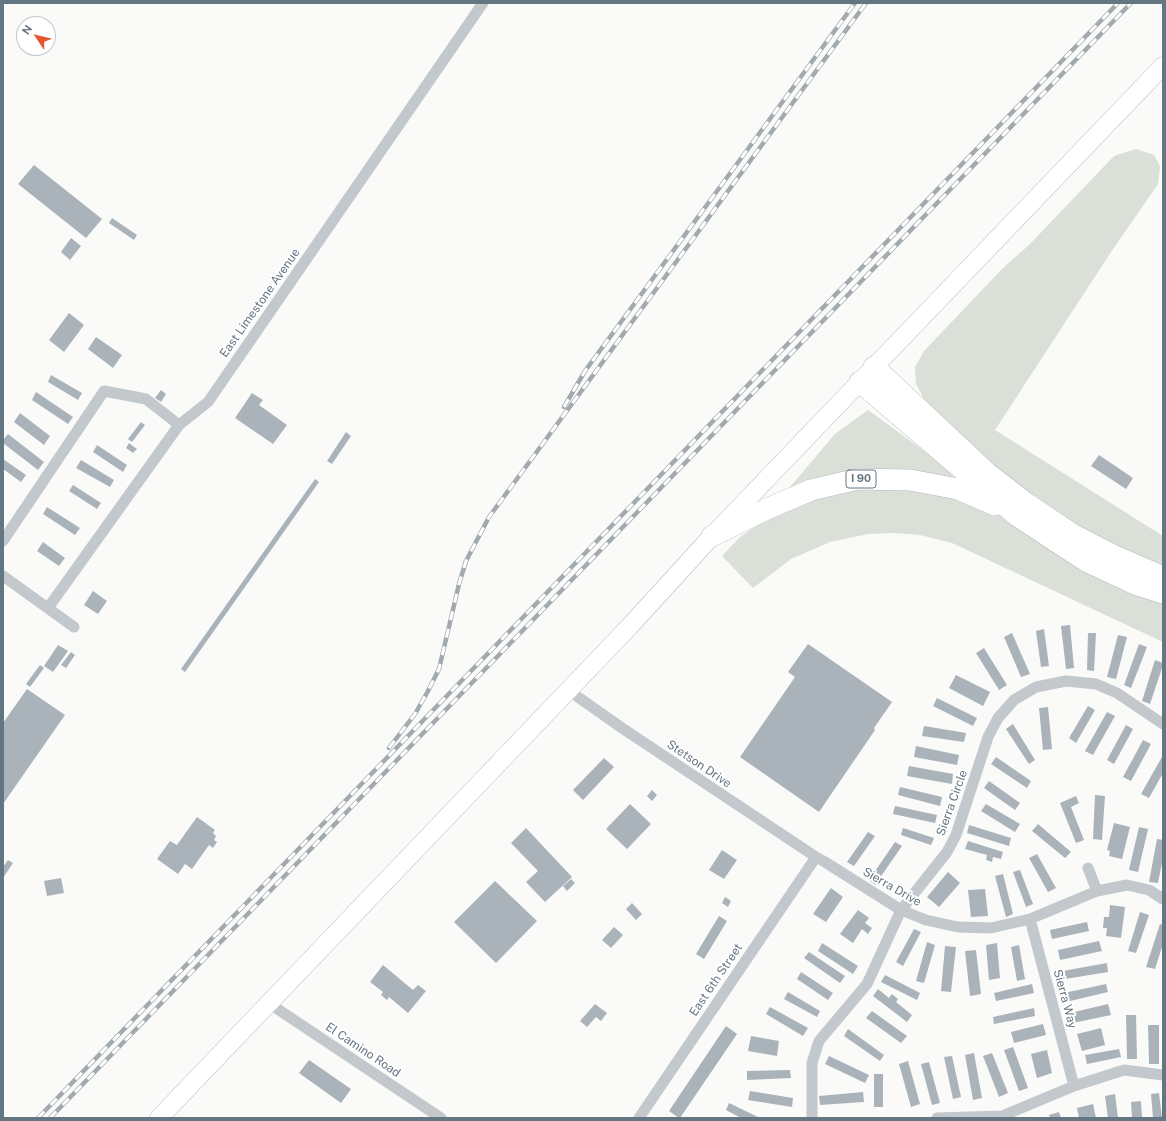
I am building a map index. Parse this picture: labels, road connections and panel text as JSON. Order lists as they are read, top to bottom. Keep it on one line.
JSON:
{"streets":{"highway":["I 90"],"street":["East Limestone Avenue","Stetson Drive","Sierra Circle","Sierra Drive","East 6th Street","Sierra Way","El Camino Road"]},"crossings":[["Stetson Drive","Sierra Drive"],["Stetson Drive","East 6th Street"],["Sierra Circle","Sierra Drive"],["Sierra Drive","East 6th Street"],["Sierra Drive","Sierra Way"]],"north":"top left"}
